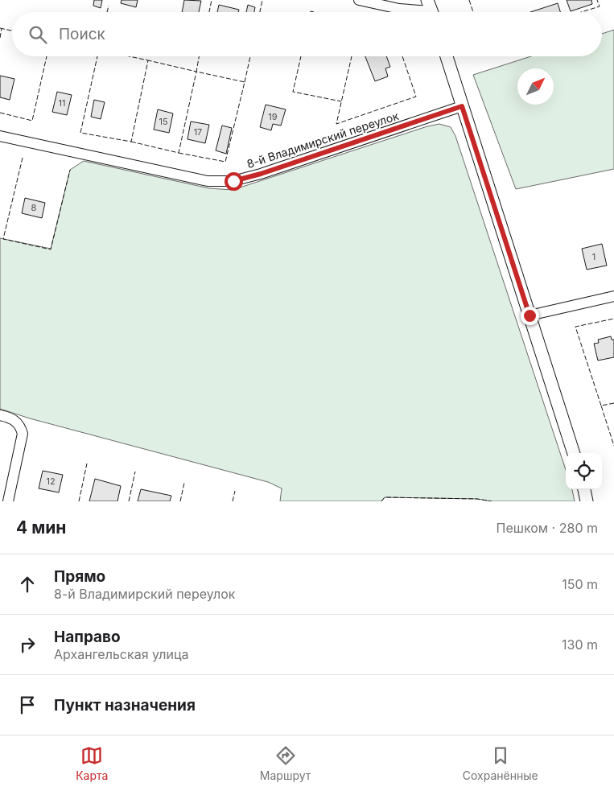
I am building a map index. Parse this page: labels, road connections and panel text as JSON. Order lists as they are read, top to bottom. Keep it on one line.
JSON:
{"streets":{"street":["8-й Владимирский переулок"]},"house_numbers":["11","19","15","17","8","1","12"],"north":"top right","page":{"search":"Поиск","heading":["4 мин","Пешком · 280 m"],"list":[["Прямо","8-й Владимирский переулок","150 m"],["Направо","Архангельская улица","130 m"],"Пункт назначения"],"nav":["Карта","Маршрут","Сохранённые"]}}
